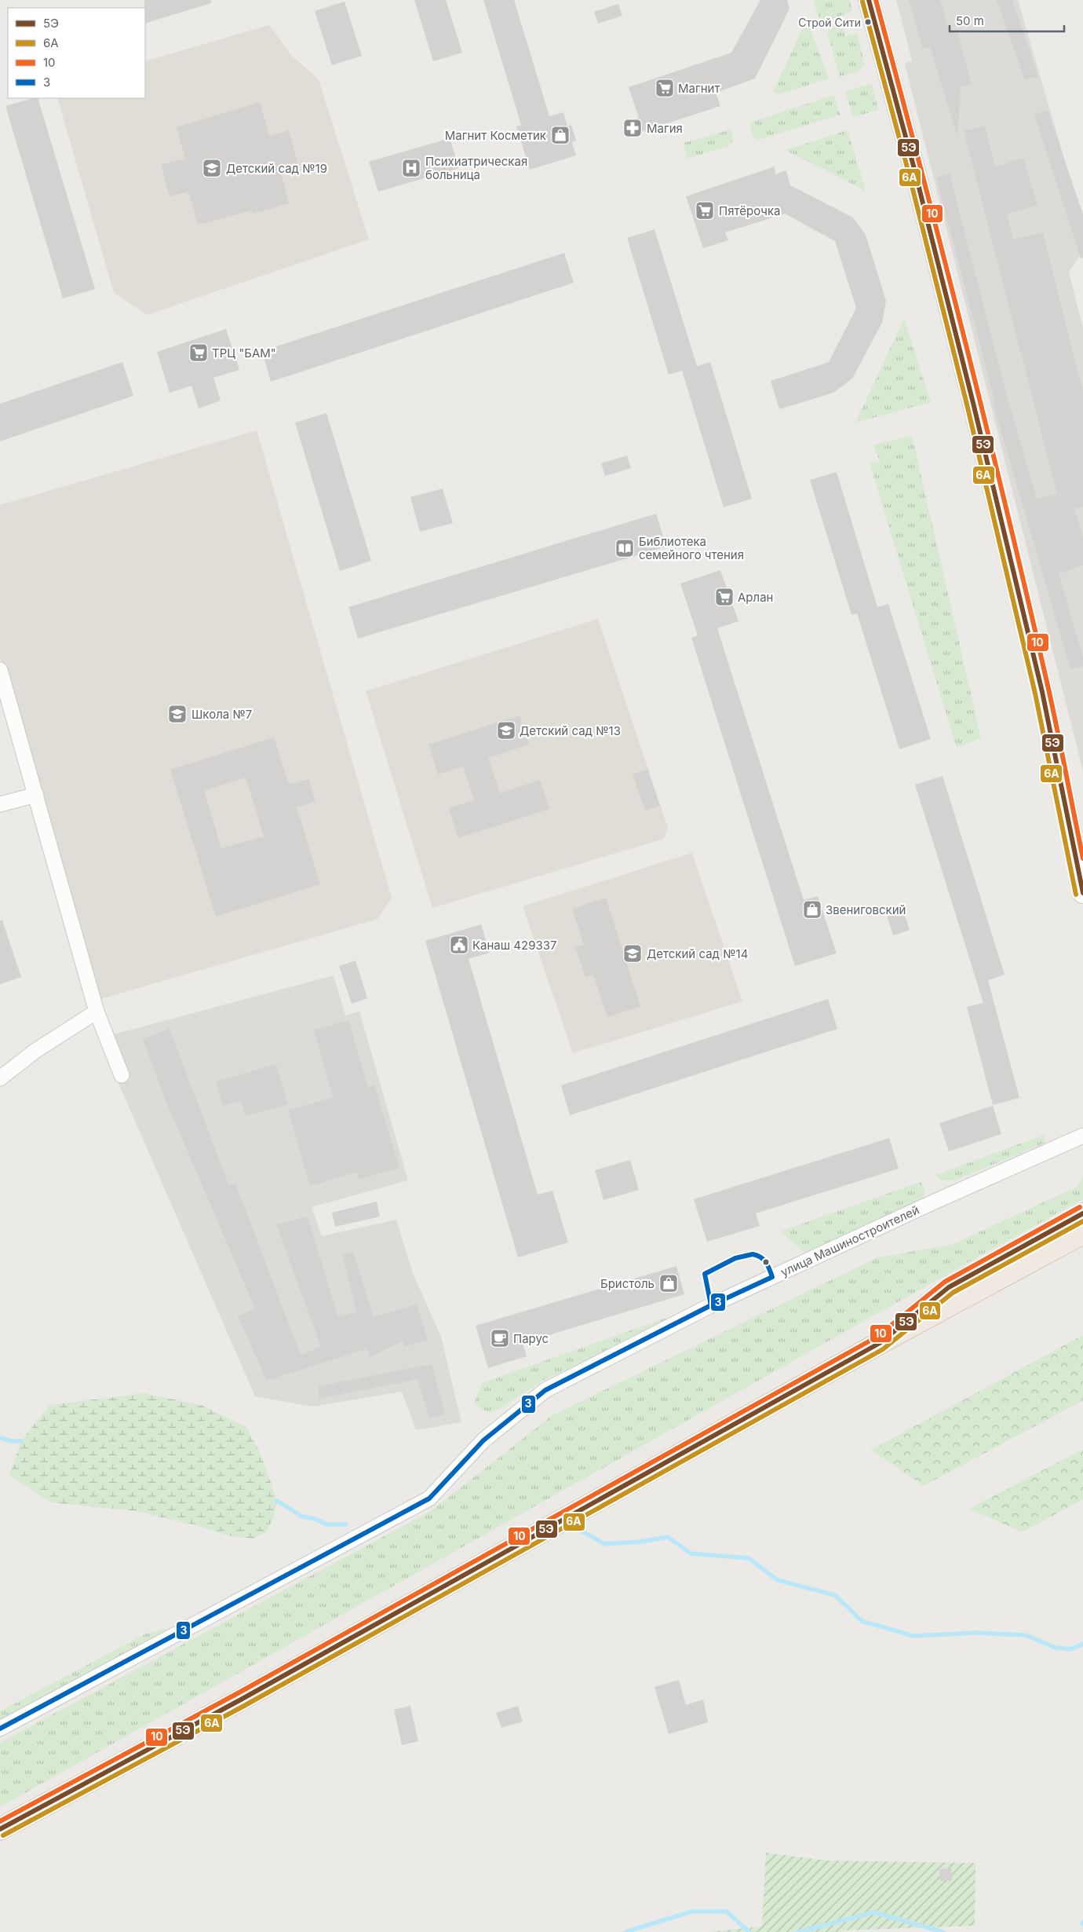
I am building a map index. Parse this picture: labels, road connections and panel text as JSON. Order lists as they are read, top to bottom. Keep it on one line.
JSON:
{"streets":{"street":["улица Машиностроителей"]},"places":{"other":["Строй Сити"],"supermarket":["Магнит","Пятёрочка","ТРЦ \"БАМ\"","Арлан"],"pharmacy":["Магия"],"shop":["Магнит Косметик","Звениговский","Бристоль"],"school or university":["Детский сад №19","Школа №7","Детский сад №13","Детский сад №14"],"hospital":["Психиатрическая больница"],"library":["Библиотека семейного чтения"],"public building":["Канаш 429337"],"cafe":["Парус"]},"lines":["transit line 5Э","transit line 10","transit line 6А","transit line 3"],"legend":["5Э","6А","10","3"],"scale_bar":"50 m"}
